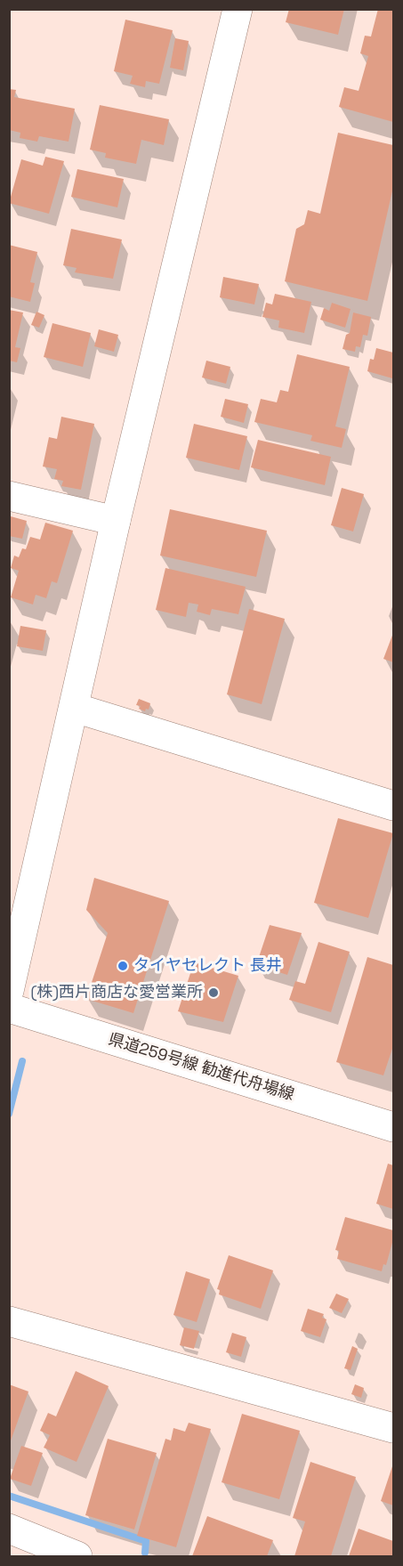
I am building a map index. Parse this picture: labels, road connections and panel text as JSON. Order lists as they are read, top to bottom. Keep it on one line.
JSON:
{"streets":{"street":["県道259号線 勧進代舟場線"]},"places":["タイヤセレクト 長井","(株)西片商店な愛営業所"]}
